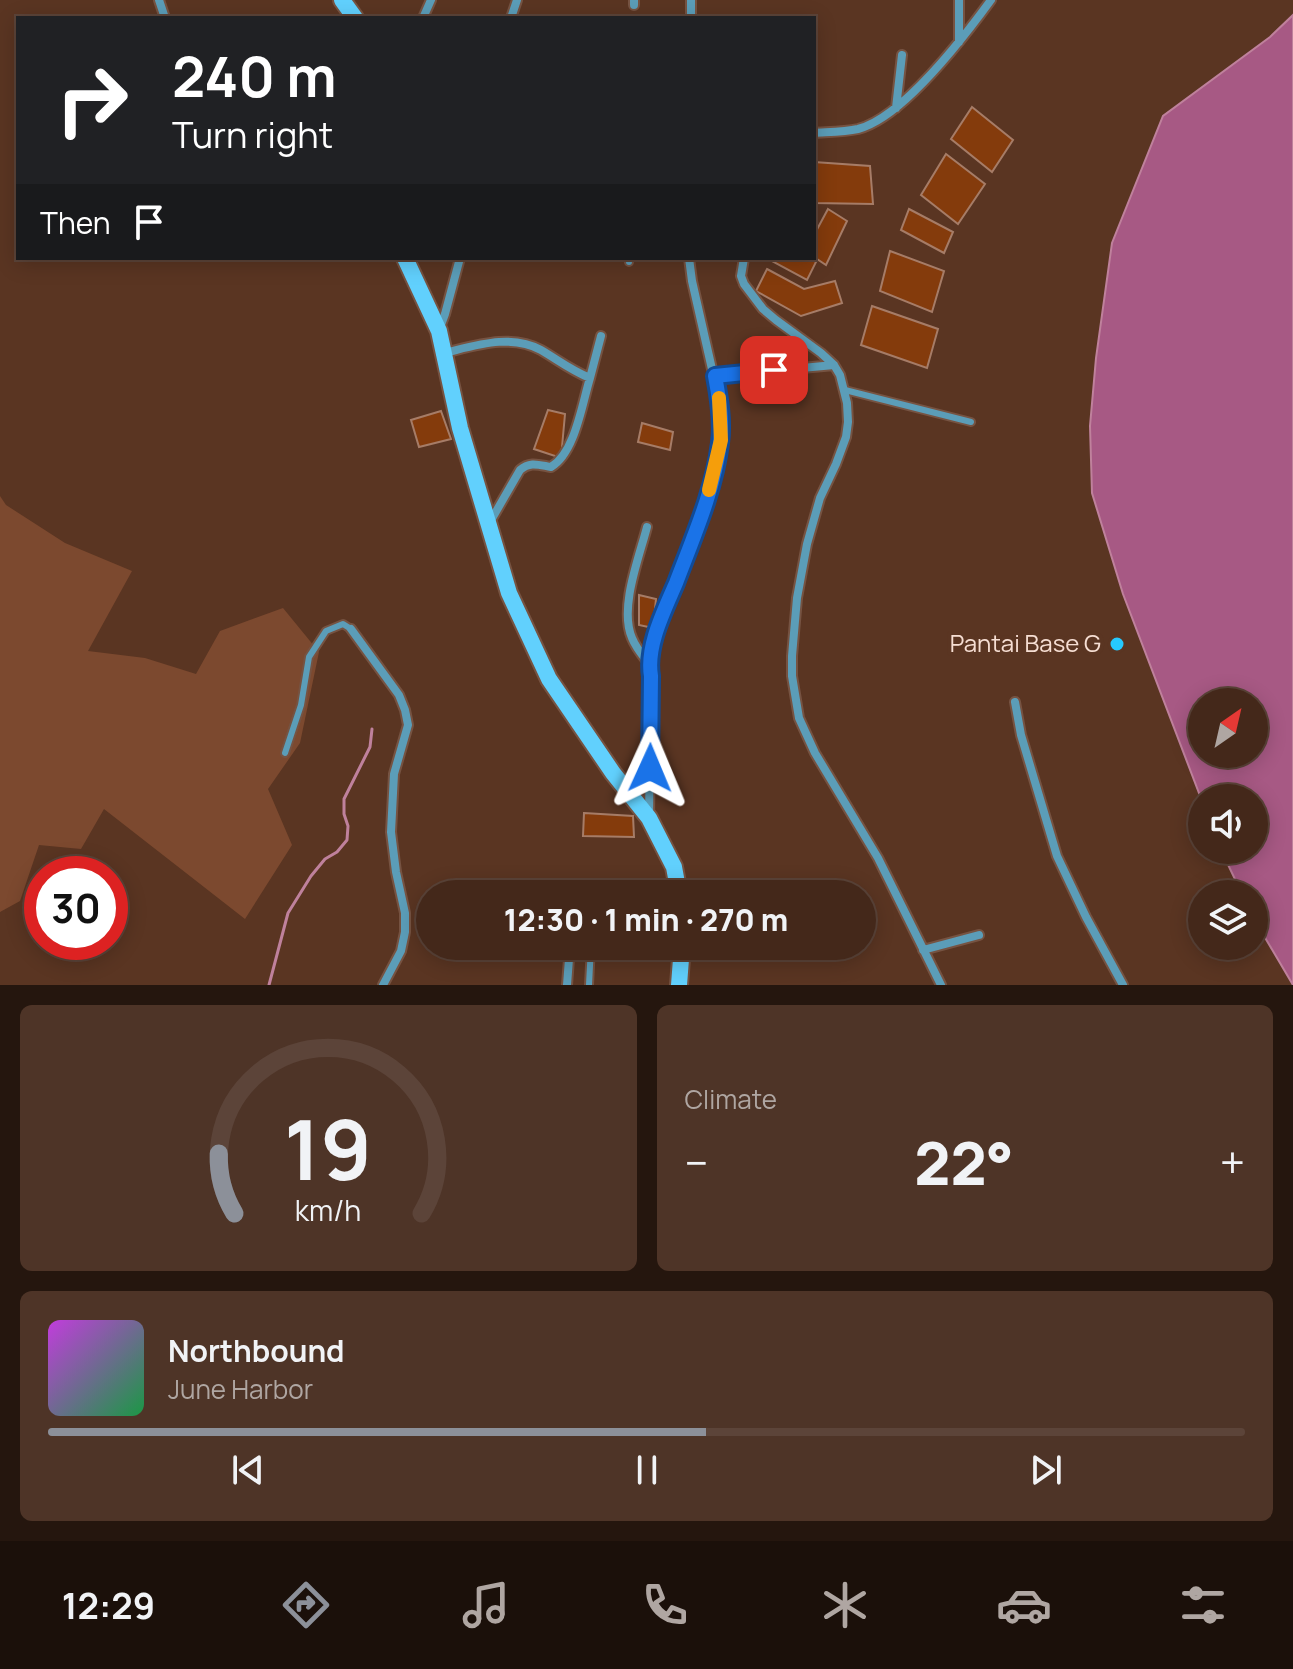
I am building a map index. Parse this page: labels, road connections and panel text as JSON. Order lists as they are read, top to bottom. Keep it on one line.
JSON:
{"places":["Pantai Base G"],"north":"top right","page":{"turn":["240 m","Turn right"],"then":"Then","limit":"30","trip":"12:30 · 1 min · 270 m","tile":"Climate","heat":["−","22°","+"],"song":["Northbound","June Harbor"],"tabs":"12:29","gauge":["19","km/h"]}}
